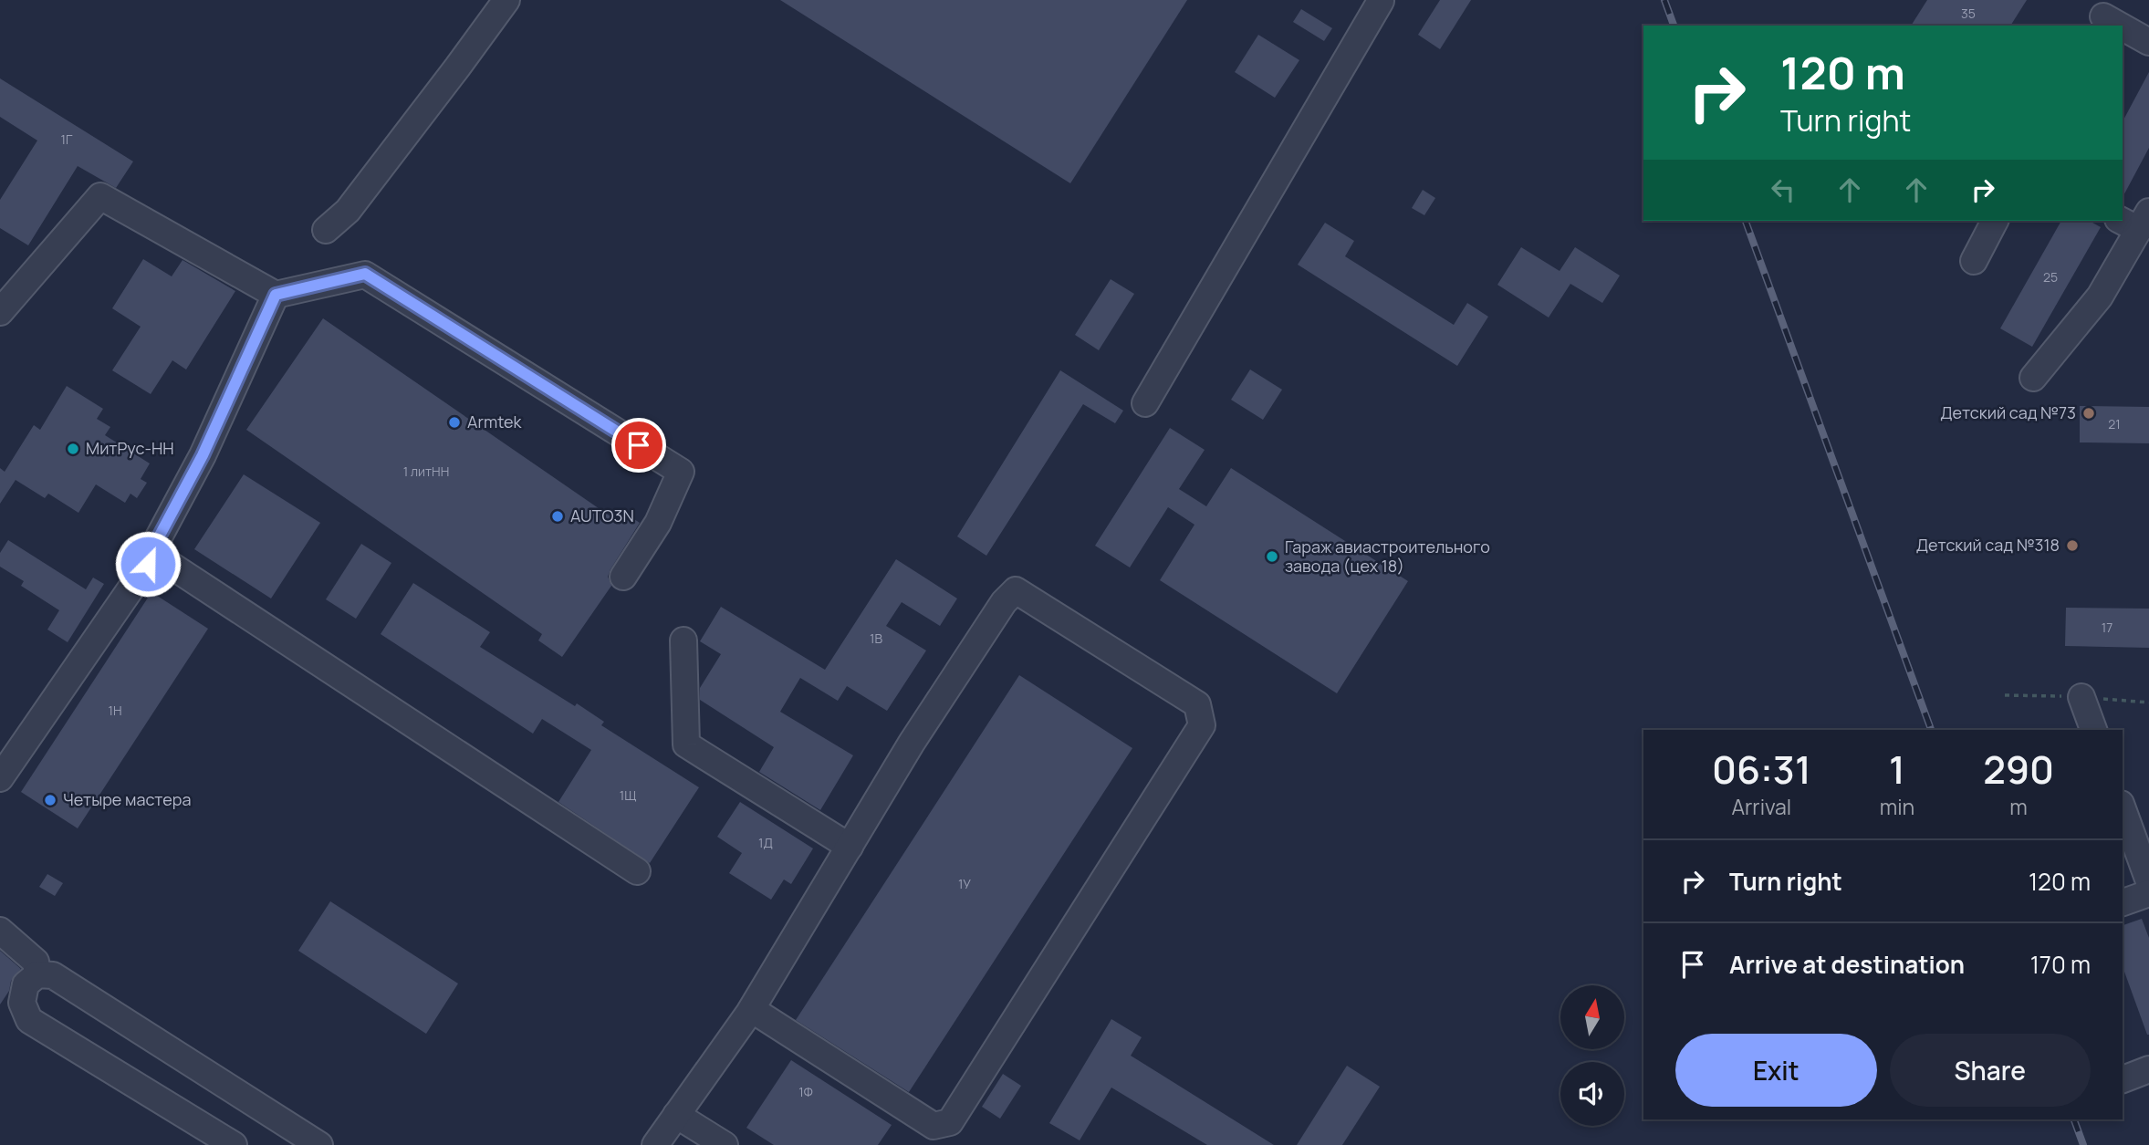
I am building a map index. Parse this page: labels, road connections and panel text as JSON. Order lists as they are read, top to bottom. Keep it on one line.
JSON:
{"places":["Детский сад №73","Armtek","МитРус-НН","AUTO3N","Детский сад №318","Гараж авиастроительного завода (цех 18)","Четыре мастера"],"house_numbers":["35","1Г","25","21","1 литНН","17","1В","1Н","1Щ","1Д","1У","1Ф"],"north":"top","page":{"turn":["120 m","Turn right"],"eta":["06:31","Arrival","1","min","290","m"],"list":[{"name":"Turn right","value":"120 m"},{"name":"Arrive at destination","value":"170 m"}],"buttons":["Exit","Share"]}}
